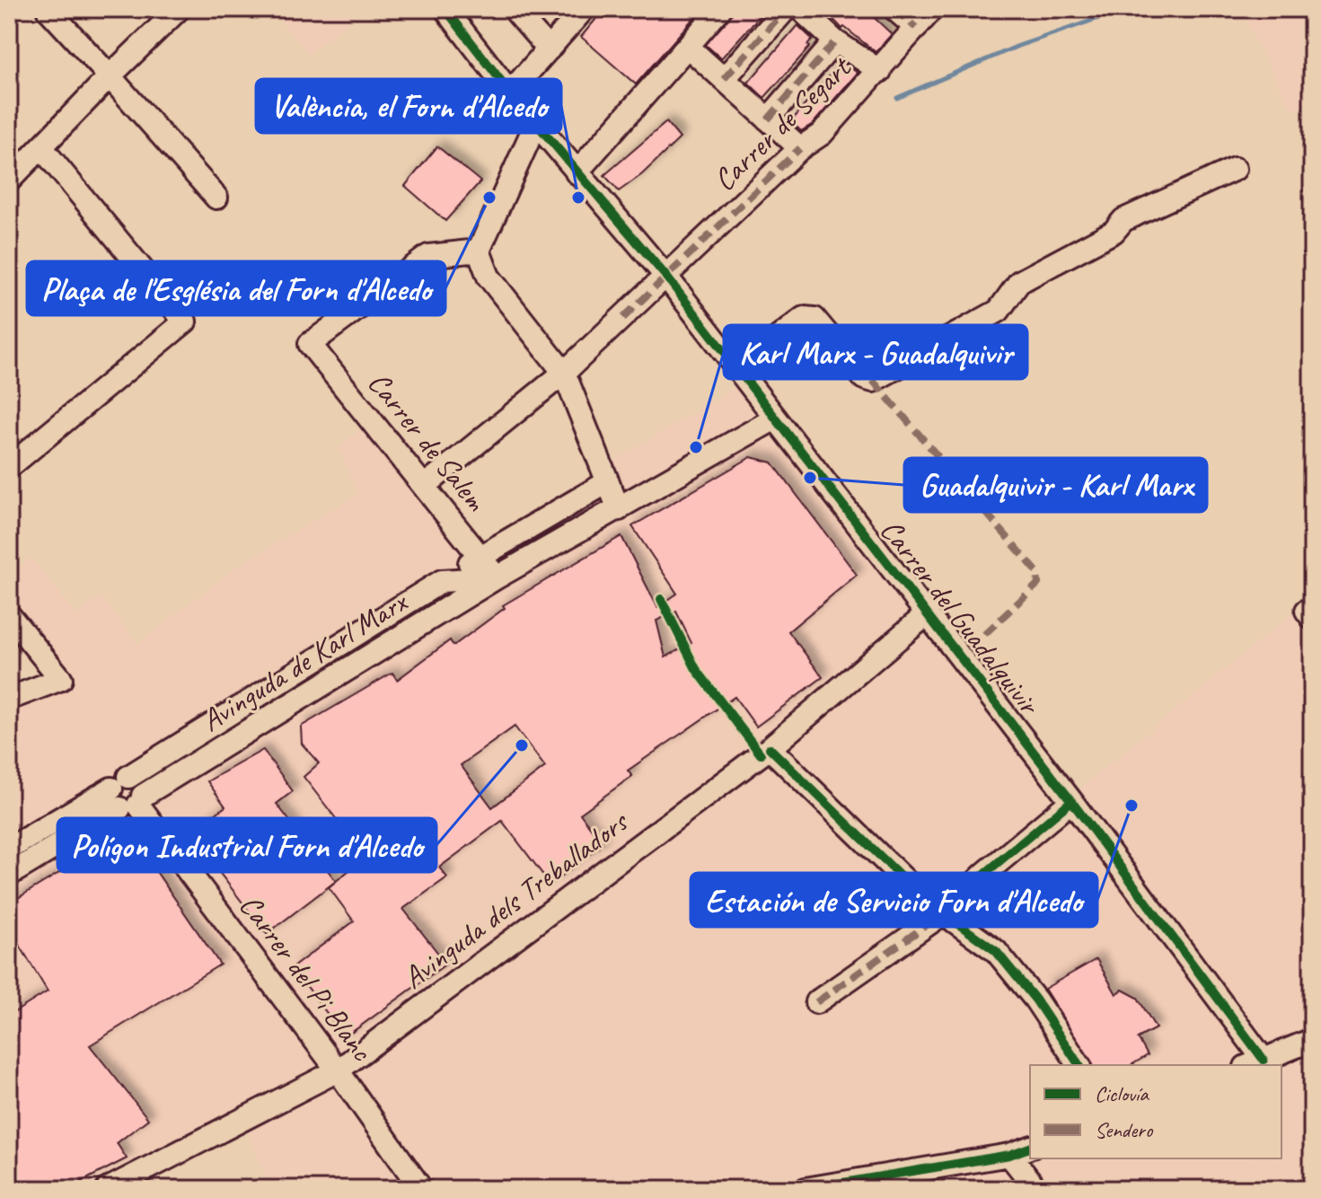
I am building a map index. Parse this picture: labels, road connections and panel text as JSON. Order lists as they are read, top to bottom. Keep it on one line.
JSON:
{"streets":{"street":["Carrer de Segart","Carrer de Salem","Carrer del Guadalquivir","Avinguda de Karl Marx","Avinguda dels Treballadors","Carrer del Pi Blanc"]},"crossings":[["Carrer de Segart","Carrer de Salem"],["Carrer de Segart","Carrer del Guadalquivir"],["Carrer de Salem","Avinguda de Karl Marx"],["Carrer del Guadalquivir","Avinguda de Karl Marx"],["Carrer del Guadalquivir","Avinguda dels Treballadors"],["Avinguda de Karl Marx","Carrer del Pi Blanc"],["Avinguda dels Treballadors","Carrer del Pi Blanc"]],"places":["Plaça de l'Església del Forn d'Alcedo","València, el Forn d'Alcedo","Karl Marx - Guadalquivir","Guadalquivir - Karl Marx","Polígon Industrial Forn d'Alcedo","Estación de Servicio Forn d'Alcedo"],"legend":["Ciclovía","Sendero"]}
